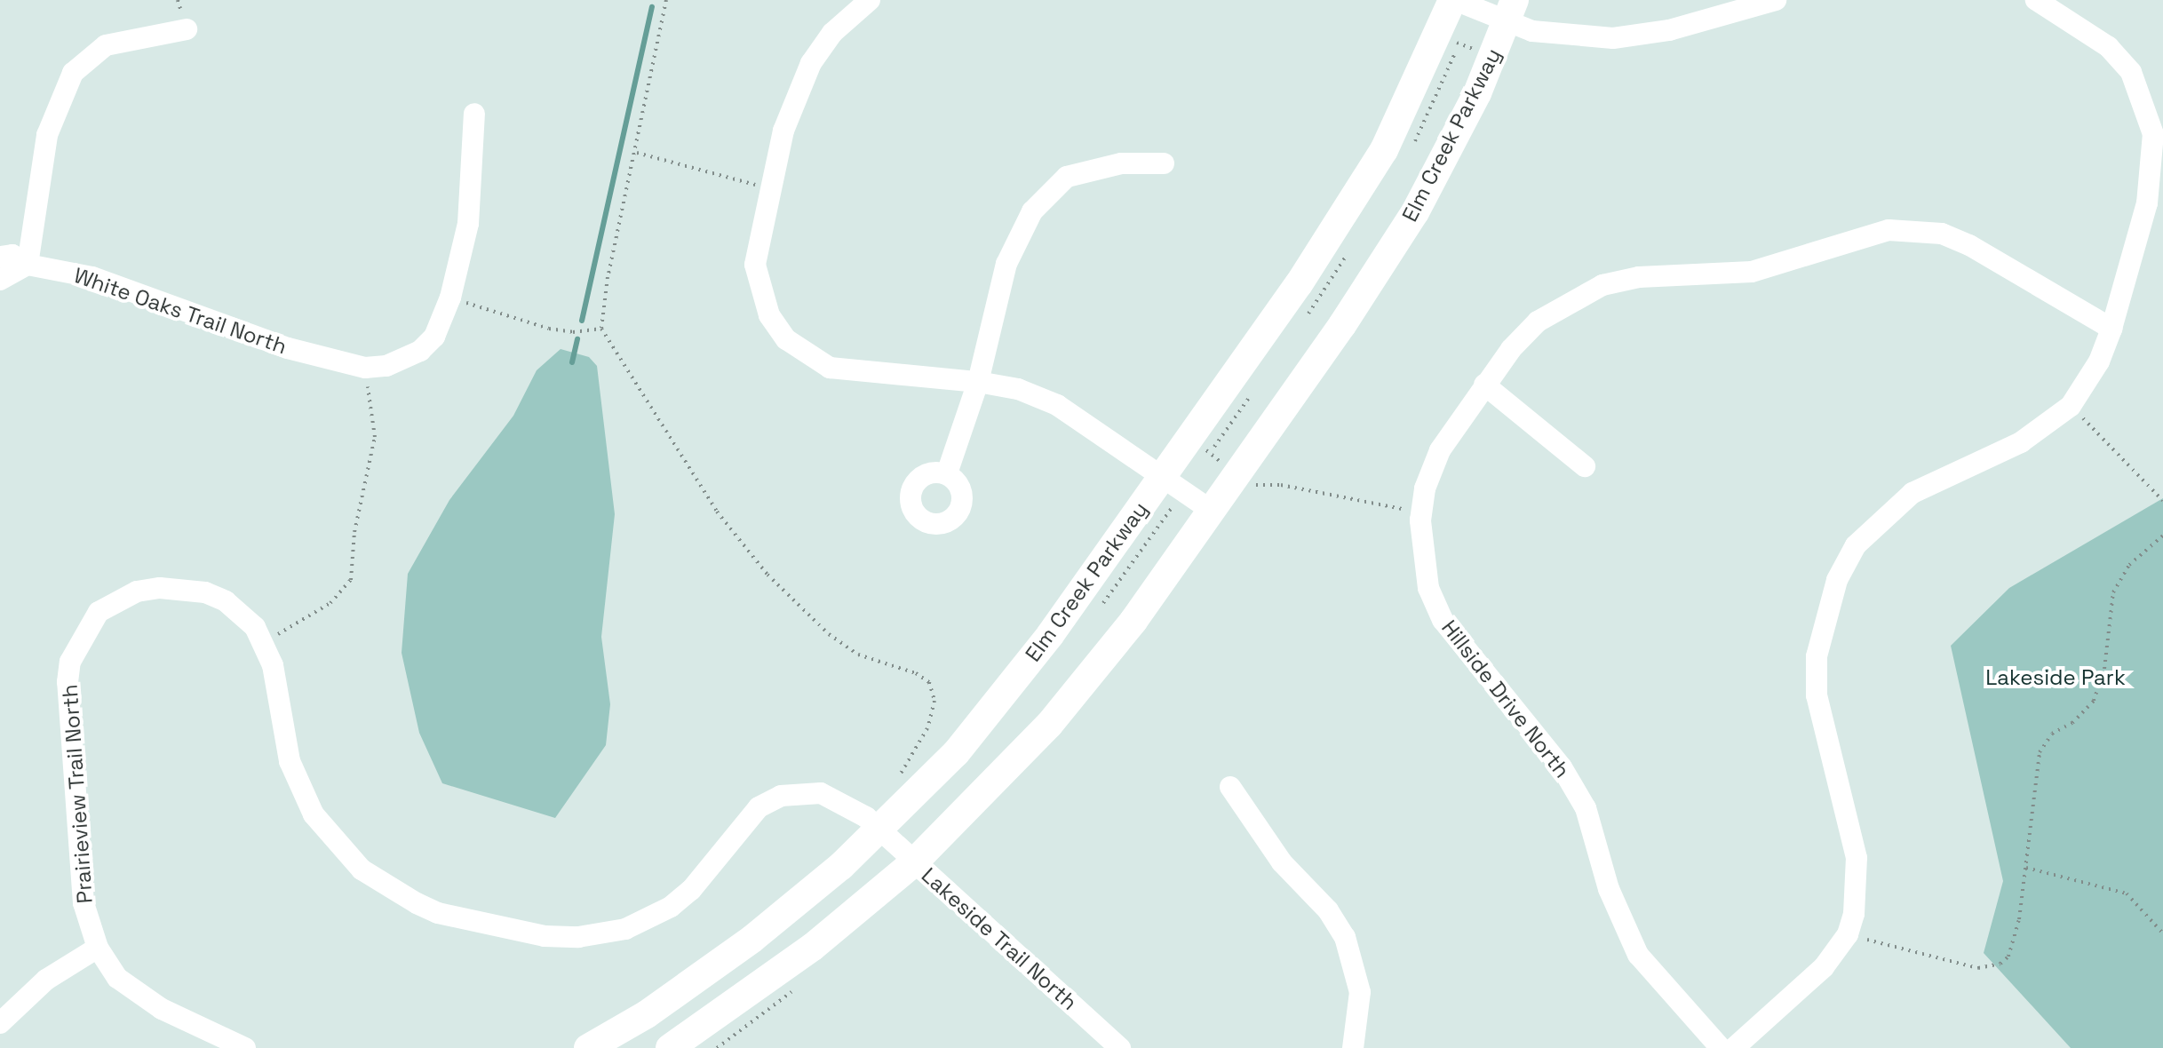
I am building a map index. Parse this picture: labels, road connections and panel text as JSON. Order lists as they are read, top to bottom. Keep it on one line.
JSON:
{"streets":{"street":["Elm Creek Parkway","White Oaks Trail North","Hillside Drive North","Prairieview Trail North","Lakeside Trail North"]},"crossings":[["Elm Creek Parkway","Prairieview Trail North"],["Elm Creek Parkway","Lakeside Trail North"],["Prairieview Trail North","Lakeside Trail North"]],"parks":["Lakeside Park"]}
